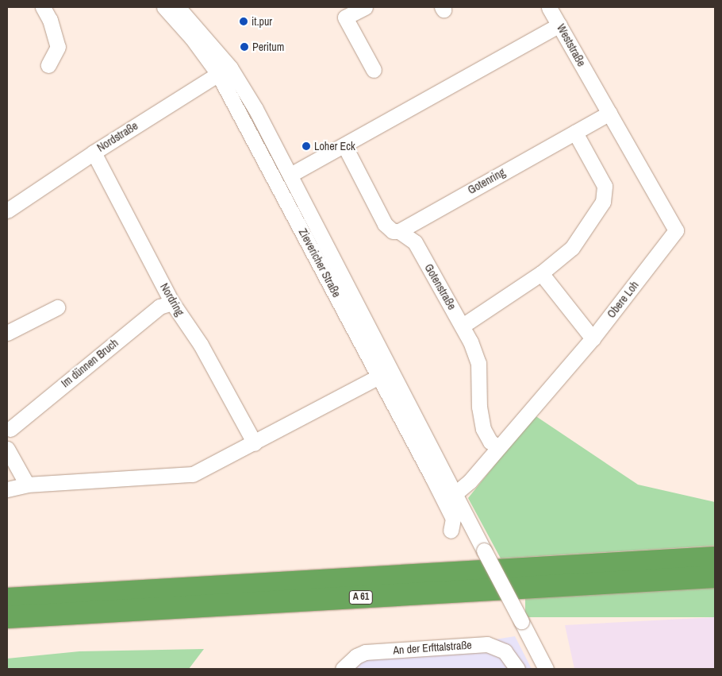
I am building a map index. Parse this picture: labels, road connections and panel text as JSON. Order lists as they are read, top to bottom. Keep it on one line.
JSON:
{"streets":{"highway":["A 61"],"street":["Weststraße","Nordstraße","Gotenring","Zievericher Straße","Gotenstraße","Nordring","Obere Loh","Im dünnen Bruch","An der Erfttalstraße"]},"crossings":[["Weststraße","Obere Loh"],["Nordstraße","Zievericher Straße"],["Nordstraße","Nordring"],["Gotenring","Gotenstraße"],["Gotenring","Obere Loh"],["Zievericher Straße","Obere Loh"],["Gotenstraße","Obere Loh"],["Nordring","Im dünnen Bruch"]],"places":["it.pur","Peritum","Loher Eck"]}
